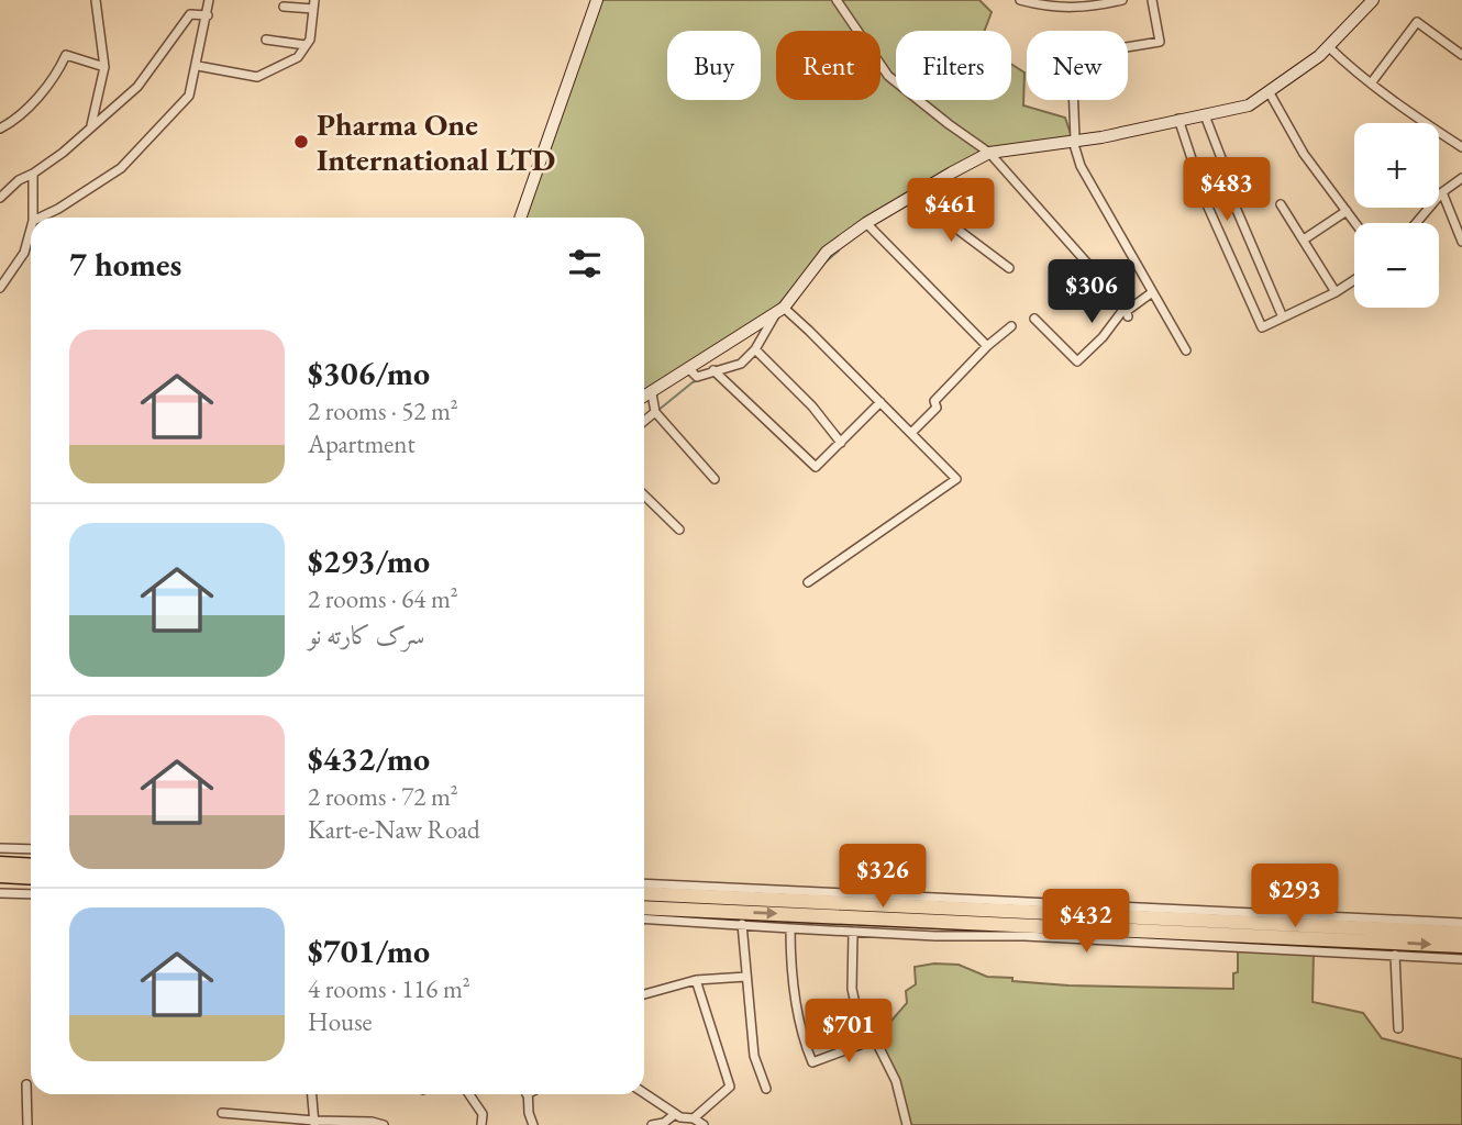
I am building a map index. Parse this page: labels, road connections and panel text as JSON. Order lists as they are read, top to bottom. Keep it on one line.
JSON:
{"places":["Pharma One International LTD"],"page":{"chip":["Buy","Rent","Filters","New"],"map_buttons":["+","−"],"price":["$483","$461","$306","$326","$293","$432","$701"],"heading":"7 homes","list":[{"name":"$306/mo","note":"2 rooms · 52 m² · Apartment"},{"name":"$293/mo","note":"2 rooms · 64 m² · سرک کارته نو"},{"name":"$432/mo","note":"2 rooms · 72 m² · Kart-e-Naw Road"},{"name":"$701/mo","note":"4 rooms · 116 m² · House"}]}}
